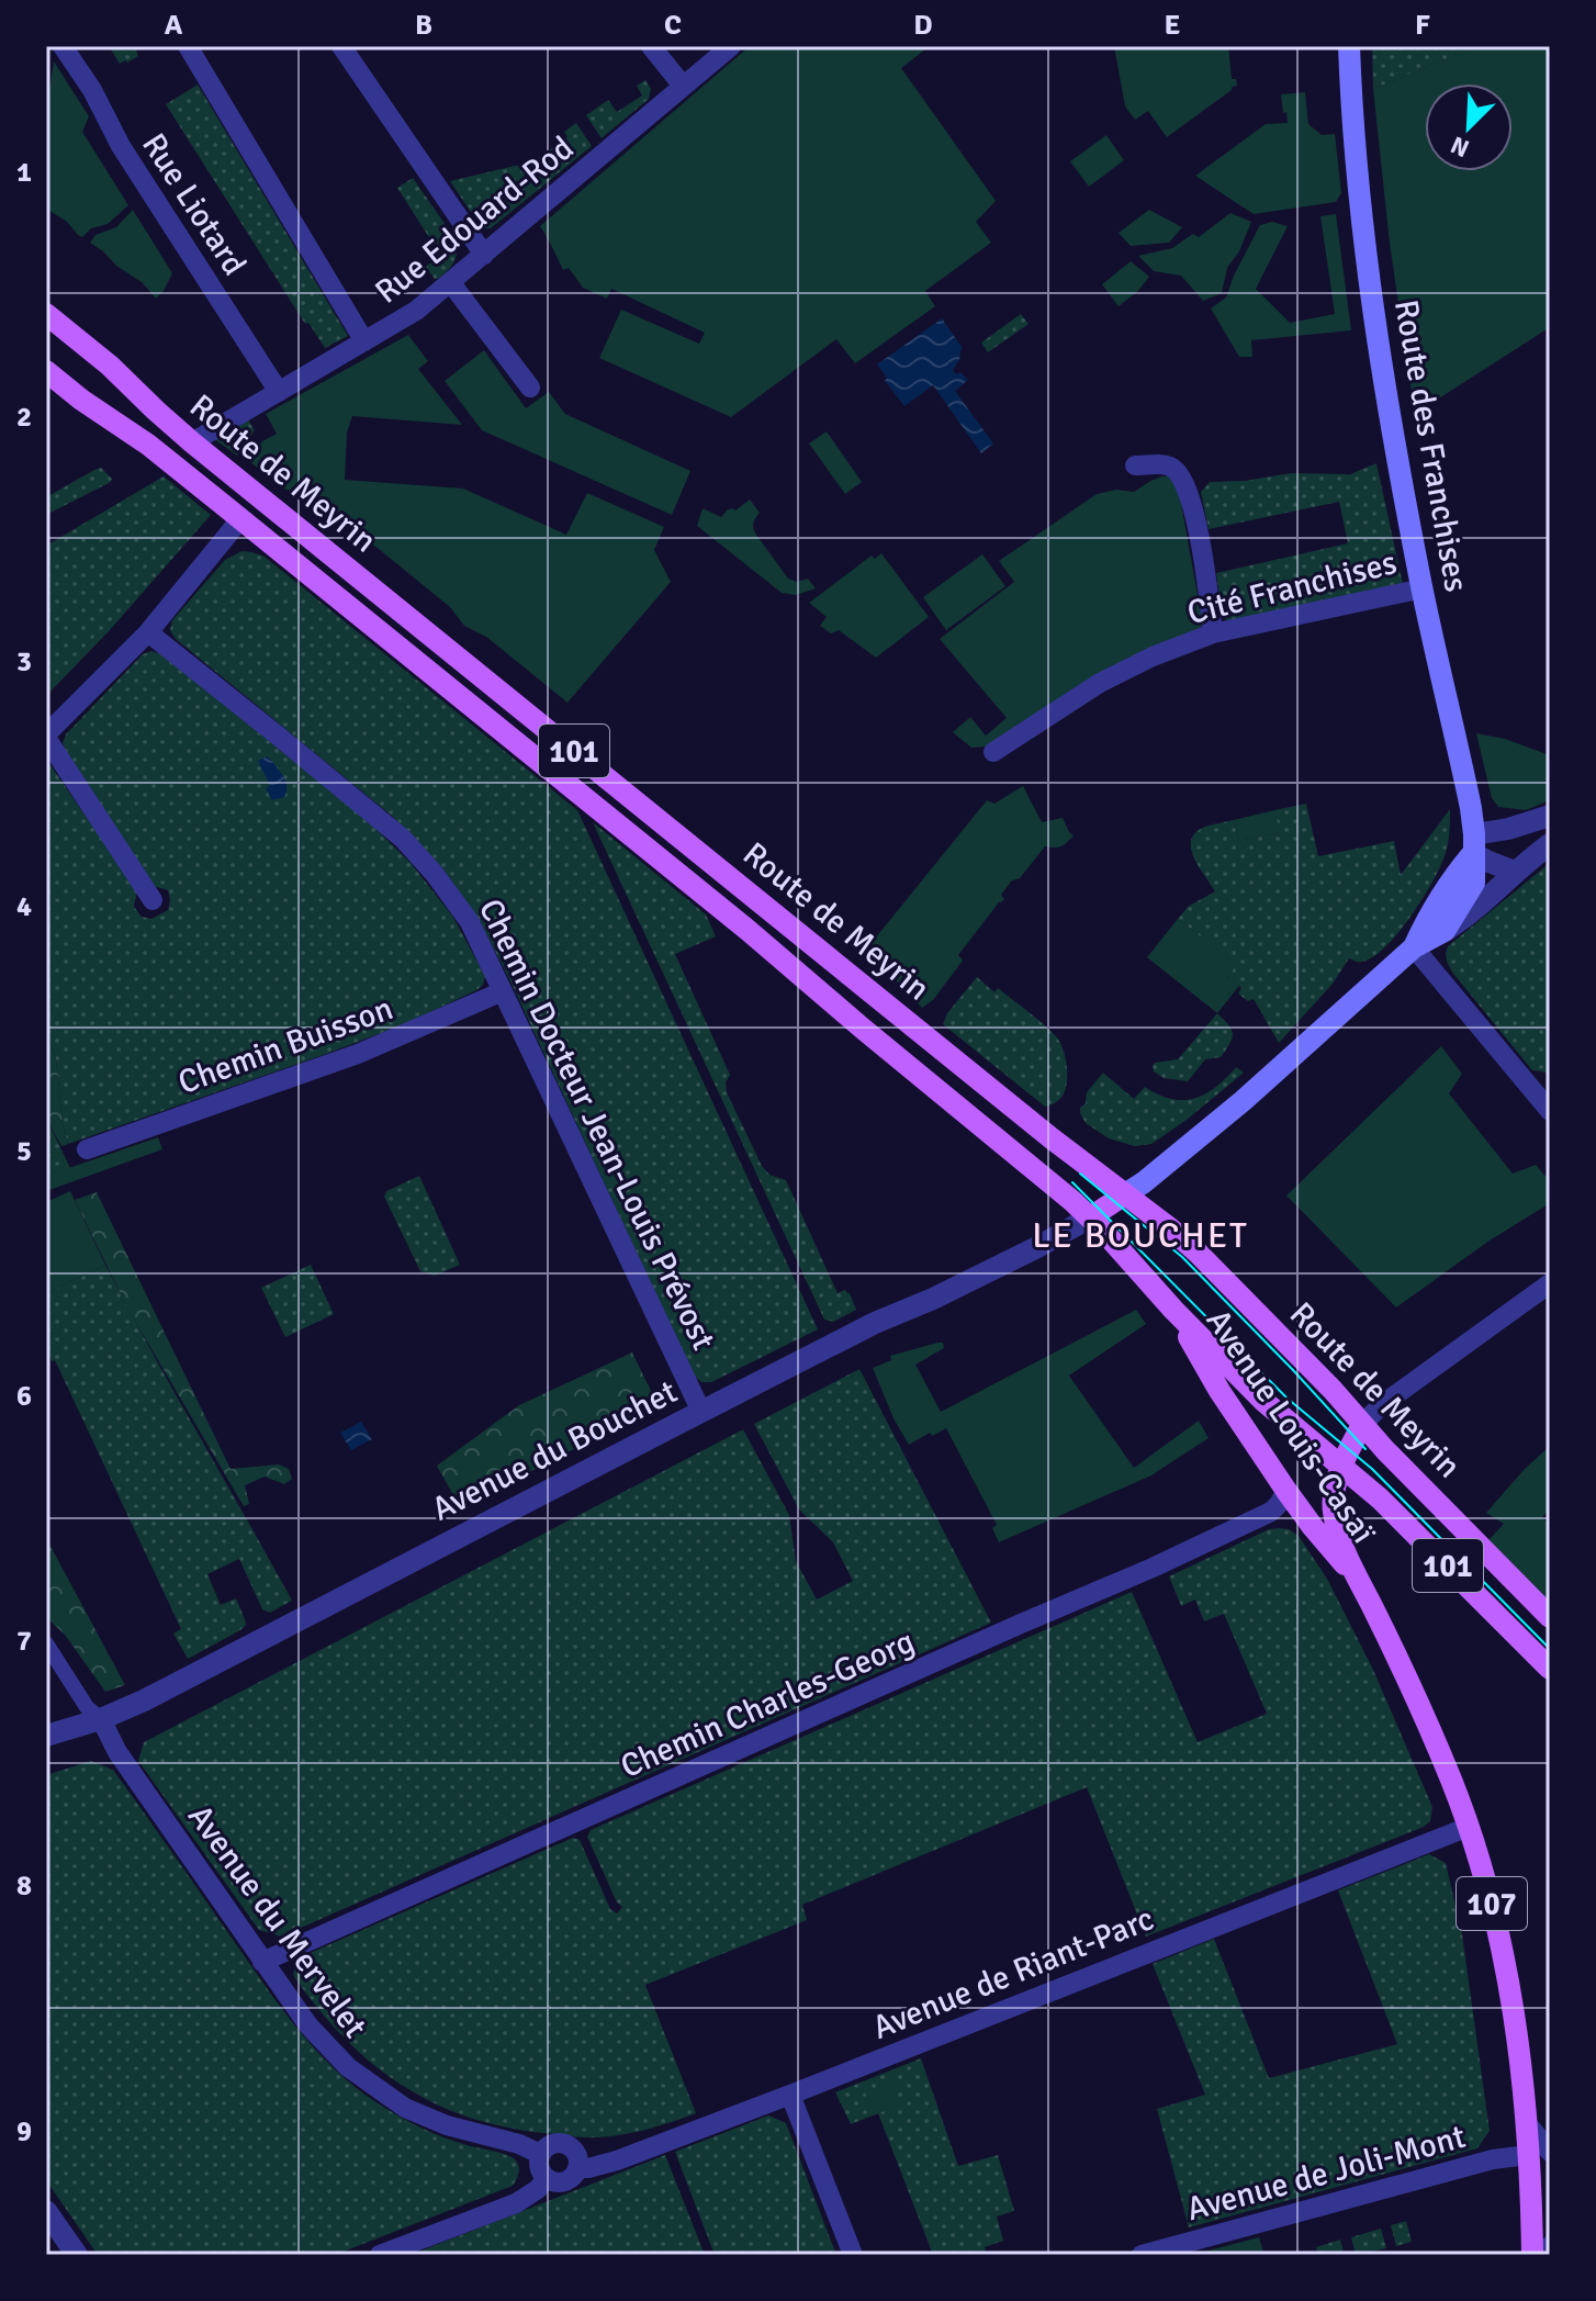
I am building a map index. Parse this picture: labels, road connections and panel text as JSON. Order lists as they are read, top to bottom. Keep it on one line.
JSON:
{"streets":{"main road":["Route des Franchises","Route de Meyrin","101","Avenue Louis-Casaï","107"],"street":["Rue Liotard","Rue Edouard-Rod","Cité Franchises","Chemin Buisson","Chemin Docteur Jean-Louis Prévost","Avenue du Bouchet","Chemin Charles-Georg","Avenue du Mervelet","Avenue de Riant-Parc","Avenue de Joli-Mont"]},"crossings":[["Rue Liotard","Rue Edouard-Rod"],["Rue Edouard-Rod","Route de Meyrin"],["Route des Franchises","Cité Franchises"],["Route de Meyrin","Avenue Louis-Casaï"],["Route de Meyrin","Avenue du Bouchet"],["Chemin Buisson","Chemin Docteur Jean-Louis Prévost"],["Chemin Docteur Jean-Louis Prévost","Avenue du Bouchet"],["Avenue Louis-Casaï","Chemin Charles-Georg"],["Avenue Louis-Casaï","Avenue de Riant-Parc"],["Avenue Louis-Casaï","Avenue de Joli-Mont"],["Avenue du Bouchet","Avenue du Mervelet"],["Chemin Charles-Georg","Avenue du Mervelet"],["Avenue du Mervelet","Avenue de Riant-Parc"]],"districts":["LE BOUCHET"],"north":"bottom left","grid":{"columns":["A","B","C","D","E","F"],"rows":["1","2","3","4","5","6","7","8","9"]}}
